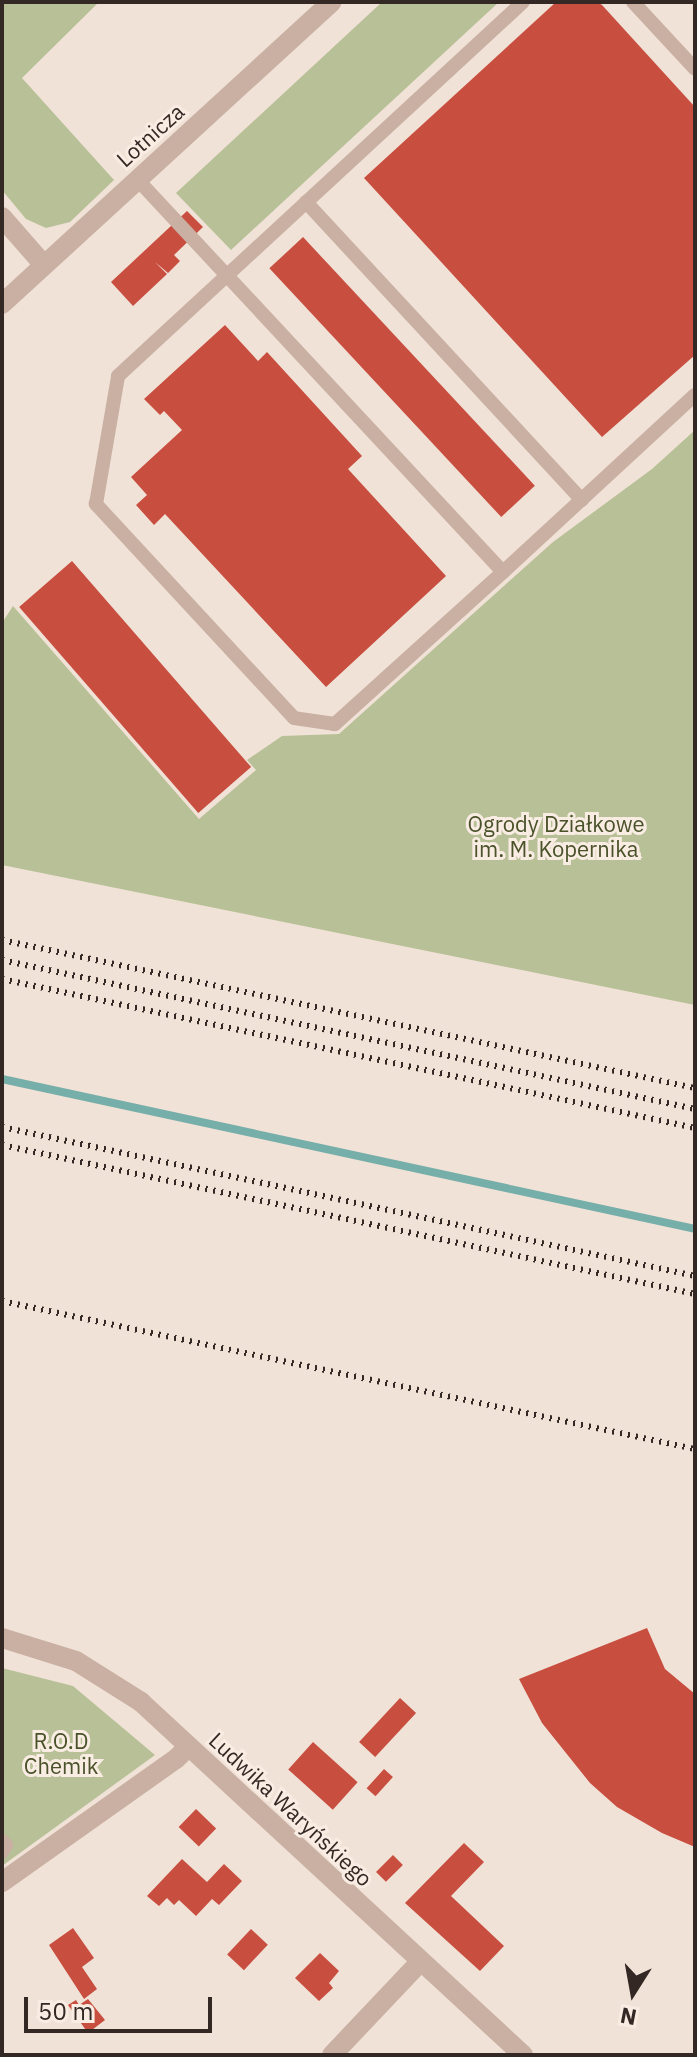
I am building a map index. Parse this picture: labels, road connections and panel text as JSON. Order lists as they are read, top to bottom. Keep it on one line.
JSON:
{"streets":{"street":["Lotnicza","Ludwika Waryńskiego"]},"parks":["Ogrody Działkowe im. M. Kopernika","R.O.D Chemik"],"scale_bar":"50 m","north":"bottom"}
